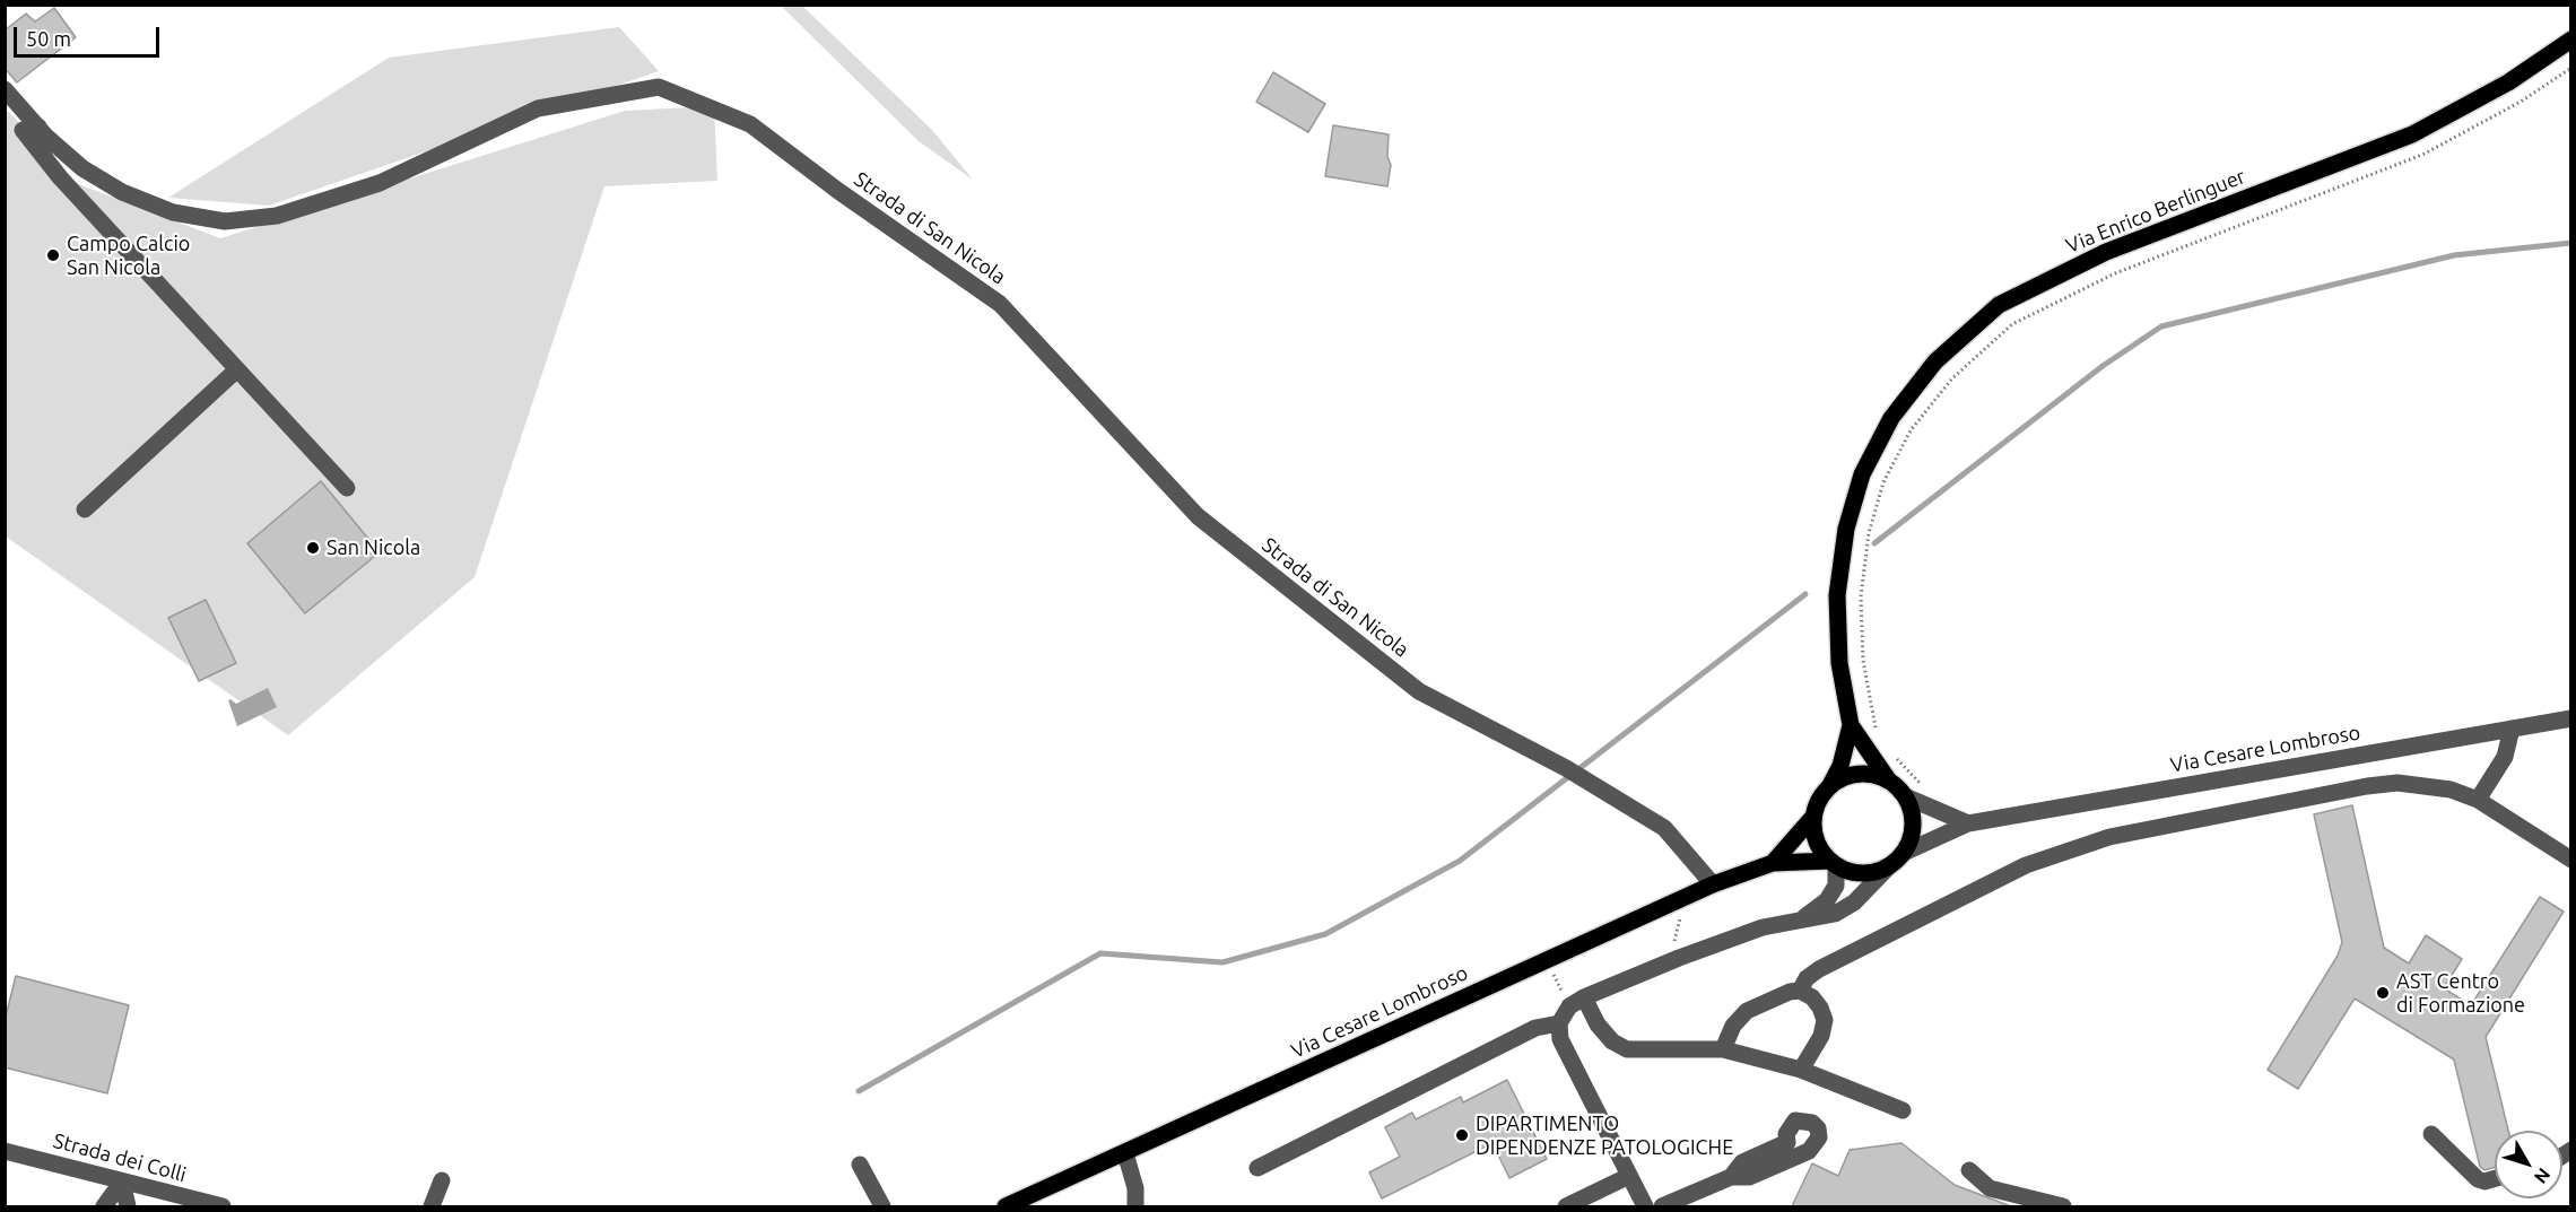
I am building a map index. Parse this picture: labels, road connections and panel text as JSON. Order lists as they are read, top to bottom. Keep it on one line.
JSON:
{"streets":{"main road":["Via Enrico Berlinguer","Via Cesare Lombroso"],"street":["Strada di San Nicola","Strada dei Colli"]},"crossings":[["Strada di San Nicola","Via Cesare Lombroso"]],"places":["Campo Calcio San Nicola","San Nicola","AST Centro di Formazione","DIPARTIMENTO DIPENDENZE PATOLOGICHE"],"scale_bar":"50 m","north":"bottom right"}
